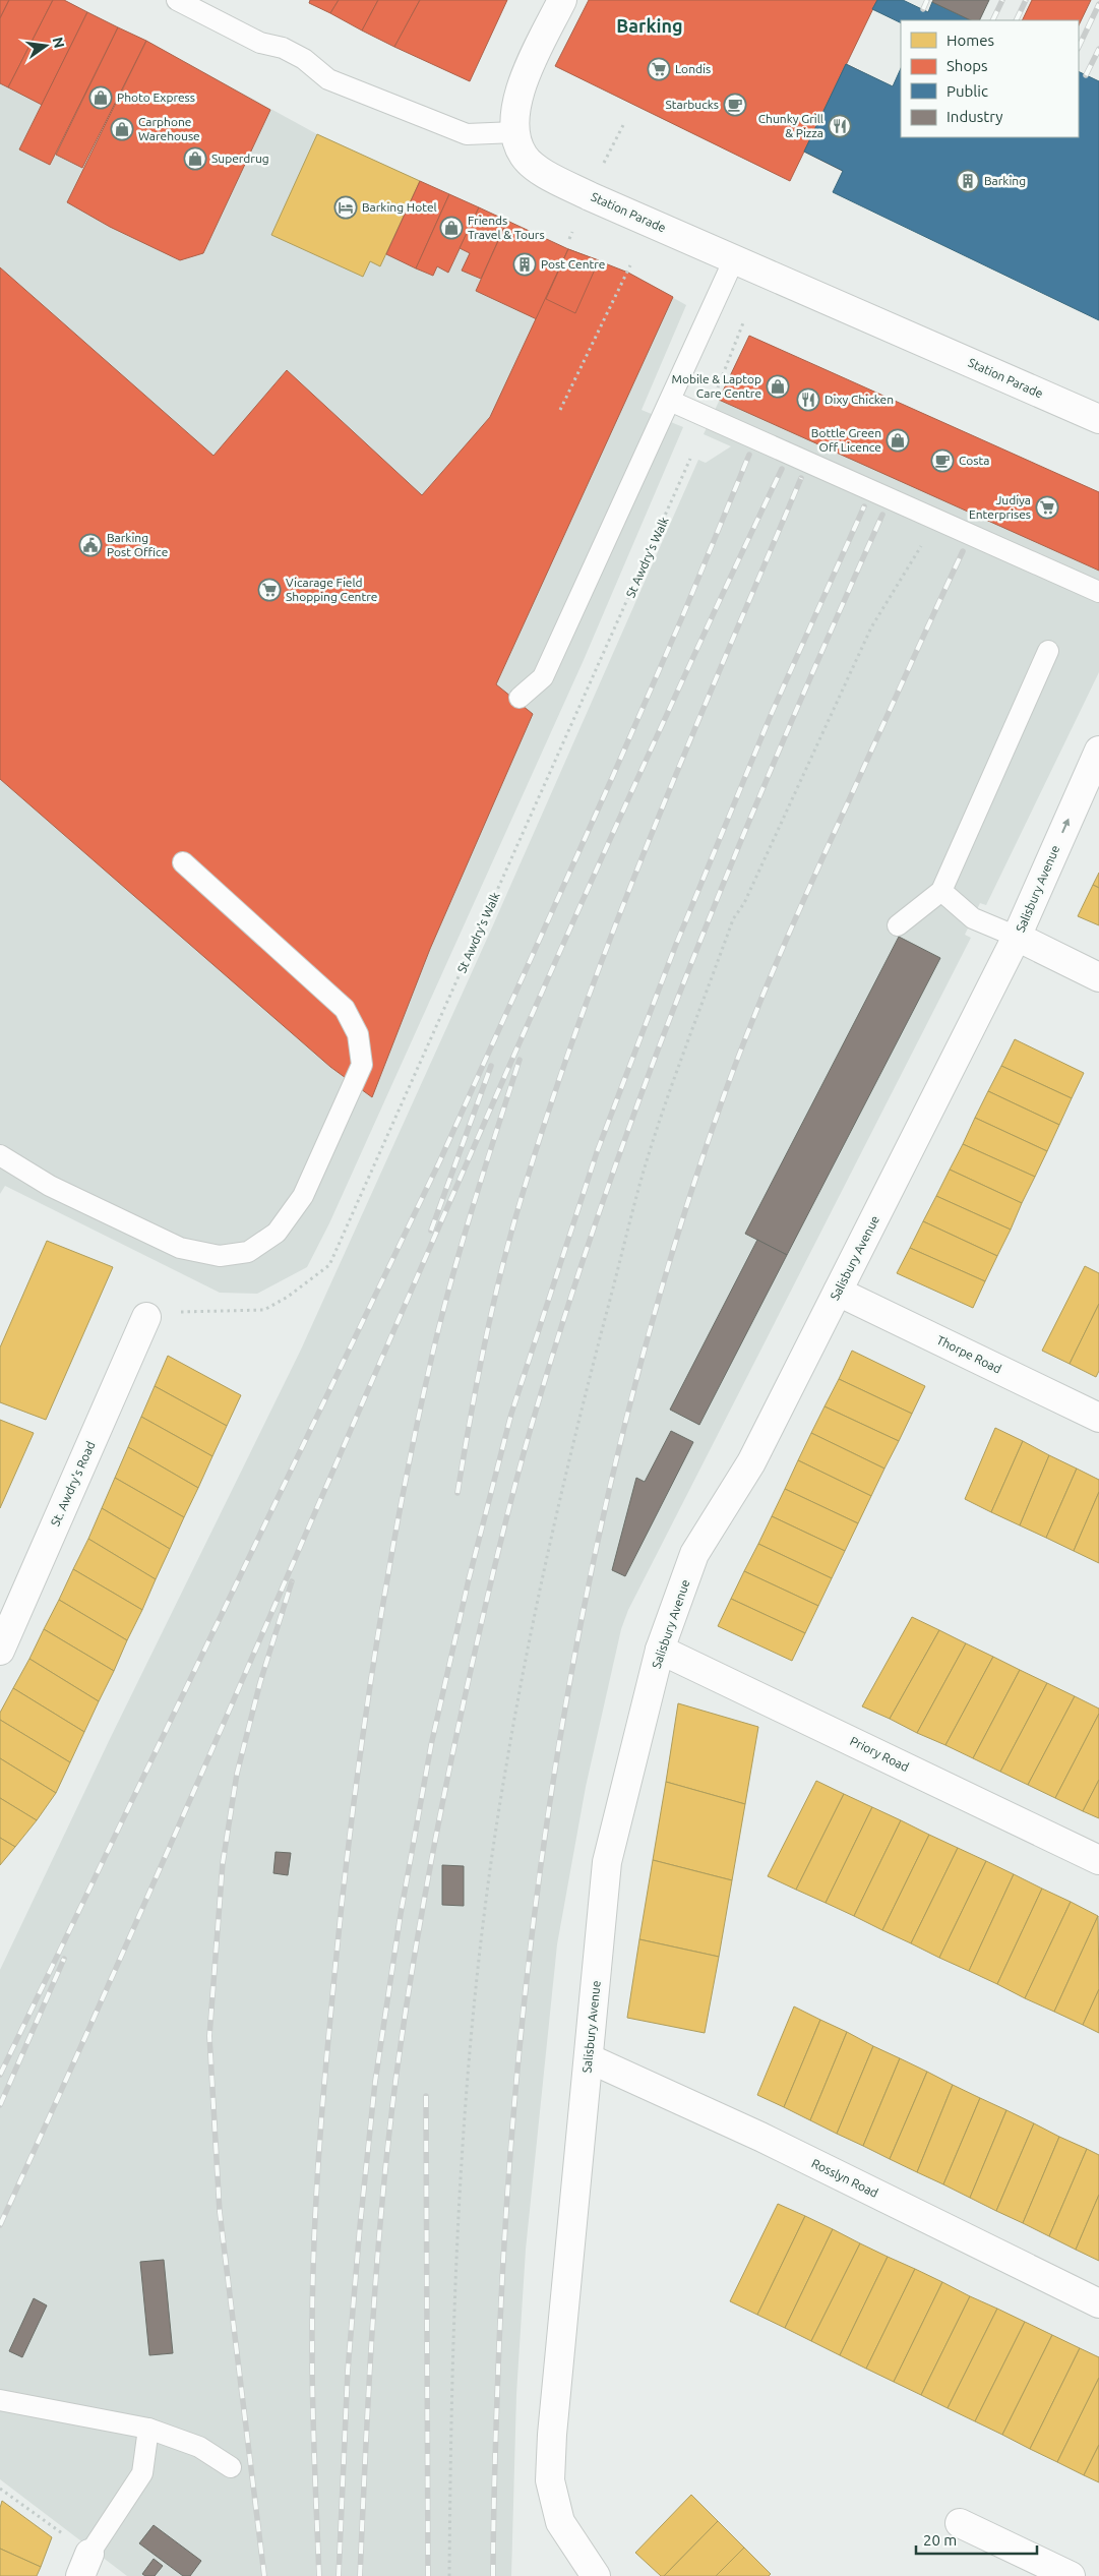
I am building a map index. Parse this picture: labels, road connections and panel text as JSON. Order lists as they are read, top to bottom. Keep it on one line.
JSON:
{"streets":{"street":["Station Parade","Salisbury Avenue","Thorpe Road","St. Awdry's Road","Priory Road","Rosslyn Road"],"path":["St Awdry's Walk"]},"crossings":[["Salisbury Avenue","Thorpe Road"],["Salisbury Avenue","Priory Road"],["Salisbury Avenue","Rosslyn Road"]],"districts":["Barking"],"places":{"supermarket":["Londis","Judiya Enterprises","Vicarage Field Shopping Centre"],"shop":["Photo Express","Carphone Warehouse","Superdrug","Friends Travel & Tours","Mobile & Laptop Care Centre","Bottle Green Off Licence"],"cafe":["Starbucks","Costa"],"restaurant":["Chunky Grill & Pizza","Dixy Chicken"],"building":["Barking","Post Centre"],"hotel":["Barking Hotel"],"public building":["Barking Post Office"]},"legend":["Homes","Shops","Public","Industry"],"scale_bar":"20 m","north":"right"}
